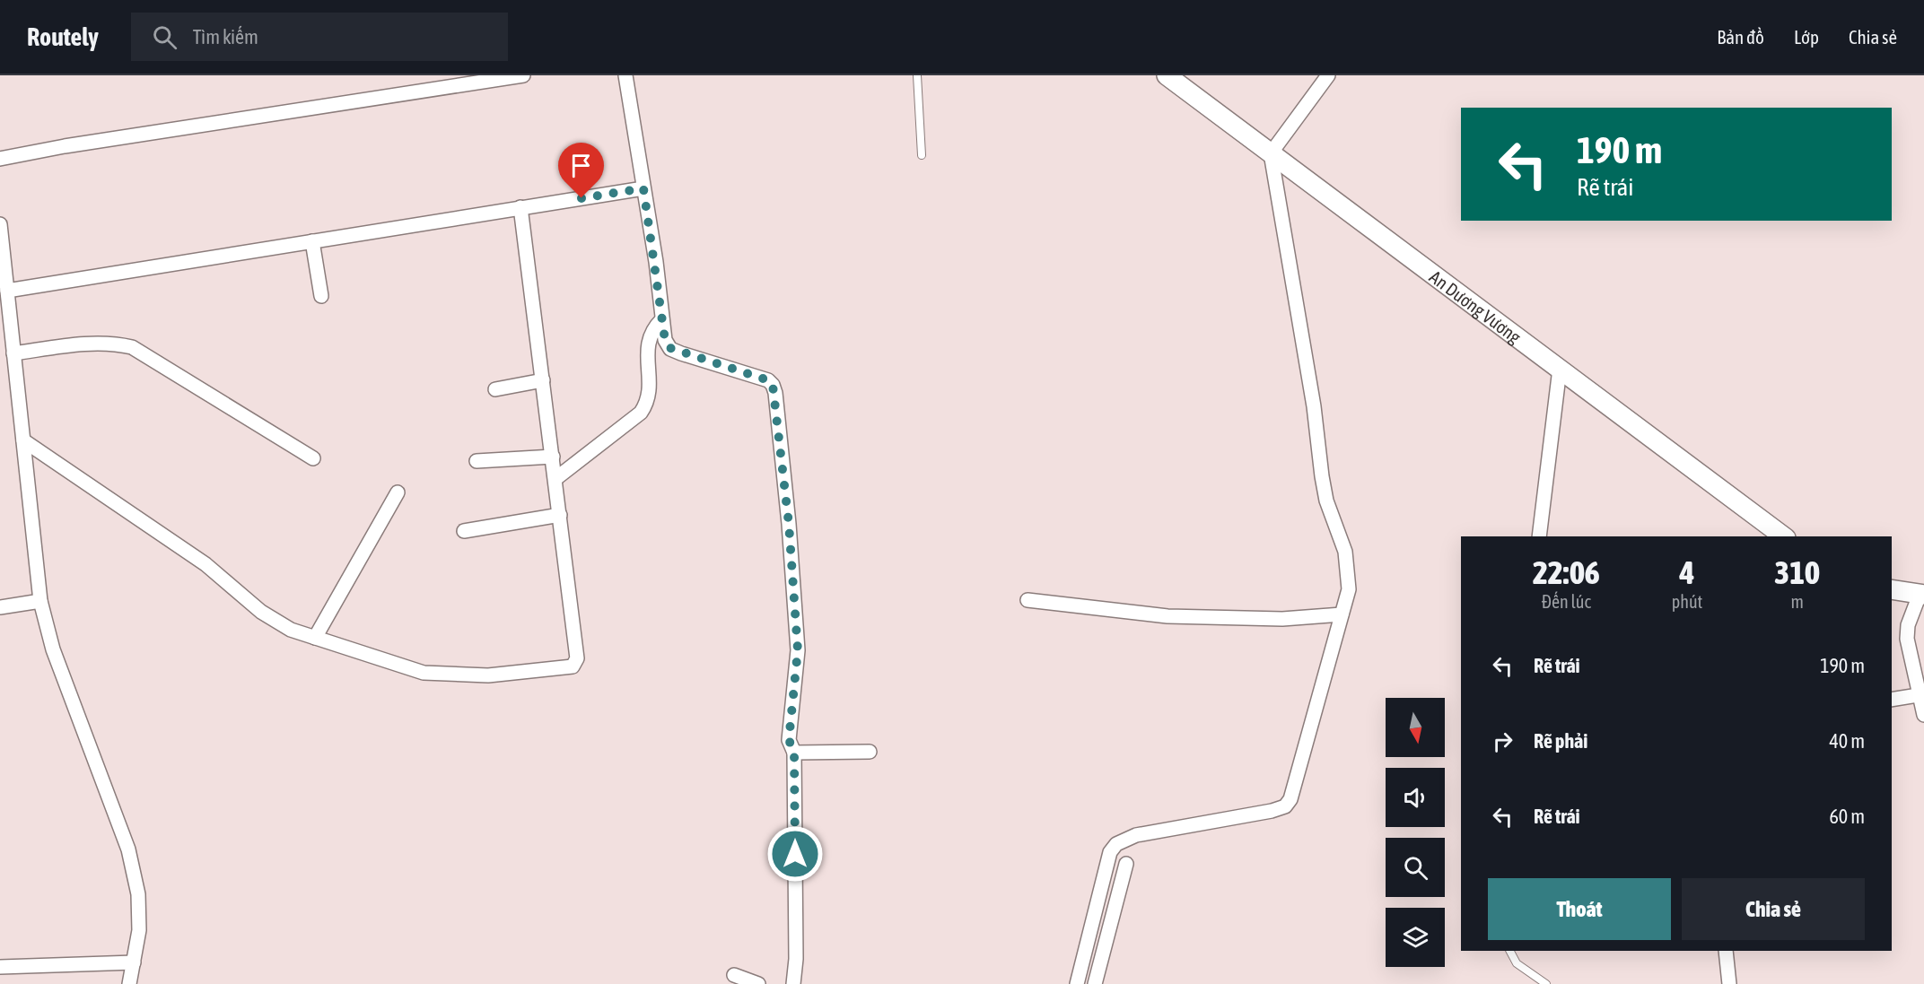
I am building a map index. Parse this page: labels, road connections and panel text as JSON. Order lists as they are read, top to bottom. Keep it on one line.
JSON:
{"streets":{"street":["An Dương Vương"]},"north":"bottom","page":{"header":"Routely","search":"Tìm kiếm","nav":["Bản đồ","Lớp","Chia sẻ"],"turn":["190 m","Rẽ trái"],"eta":["22:06","Đến lúc","4","phút","310","m"],"list":[{"name":"Rẽ trái","value":"190 m"},{"name":"Rẽ phải","value":"40 m"},{"name":"Rẽ trái","value":"60 m"}],"buttons":["Thoát","Chia sẻ"]}}
